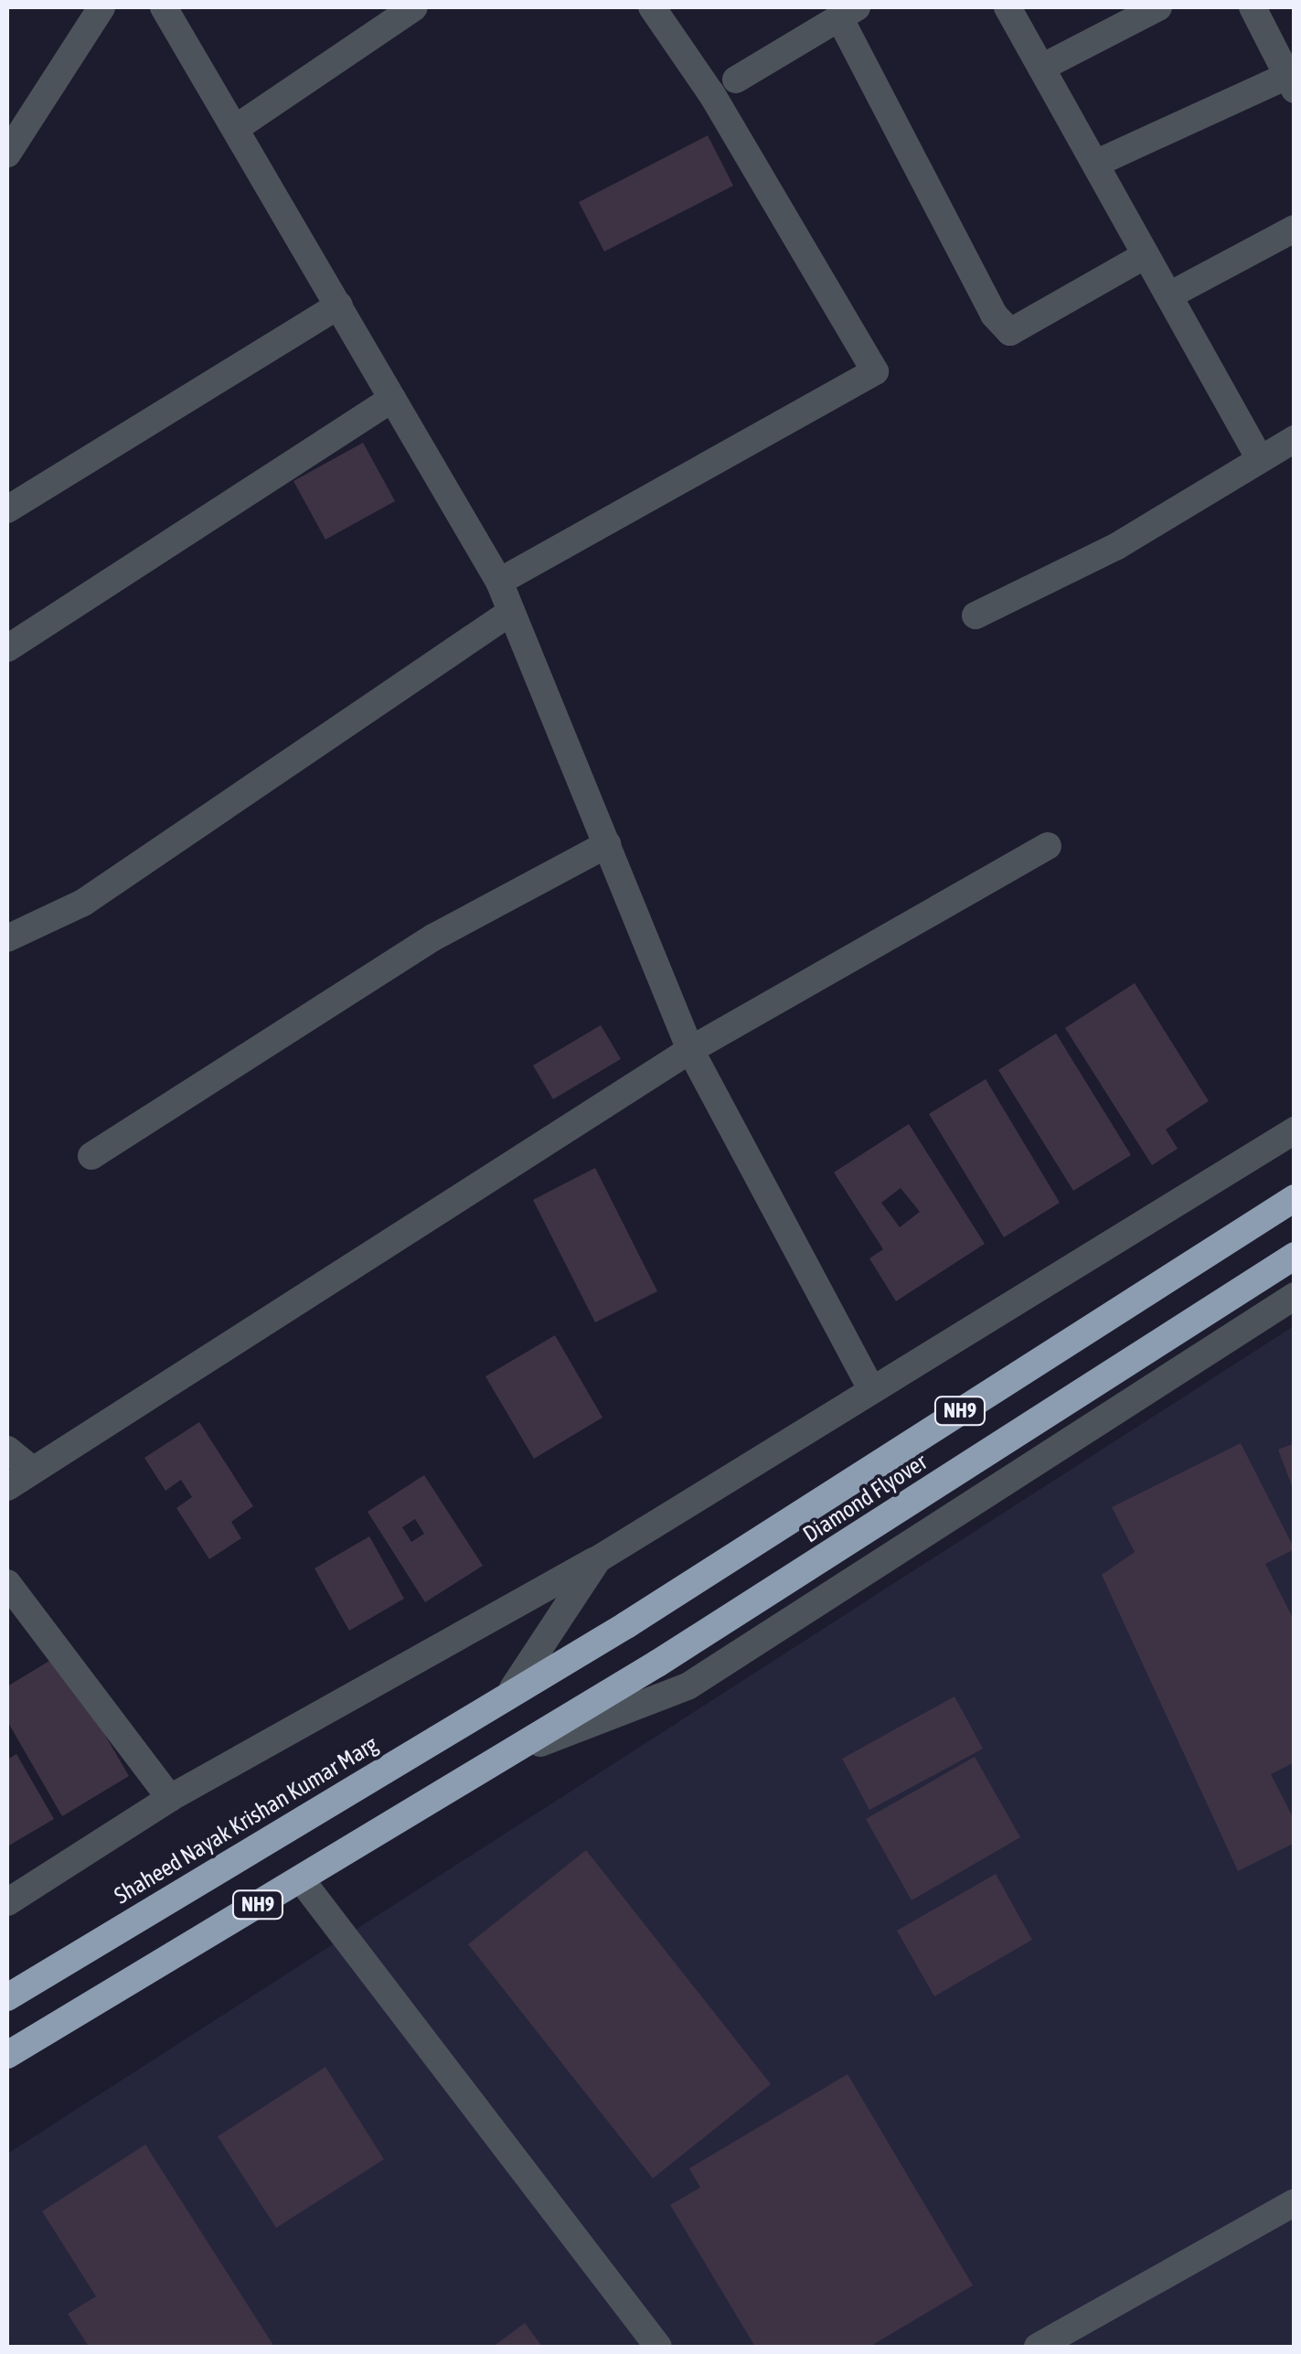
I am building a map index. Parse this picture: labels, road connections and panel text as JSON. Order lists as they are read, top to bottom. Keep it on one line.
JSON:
{"streets":{"highway":["NH9","Diamond Flyover","Shaheed Nayak Krishan Kumar Marg"]},"crossings":[["NH9","Diamond Flyover"],["Diamond Flyover","Shaheed Nayak Krishan Kumar Marg"]]}
